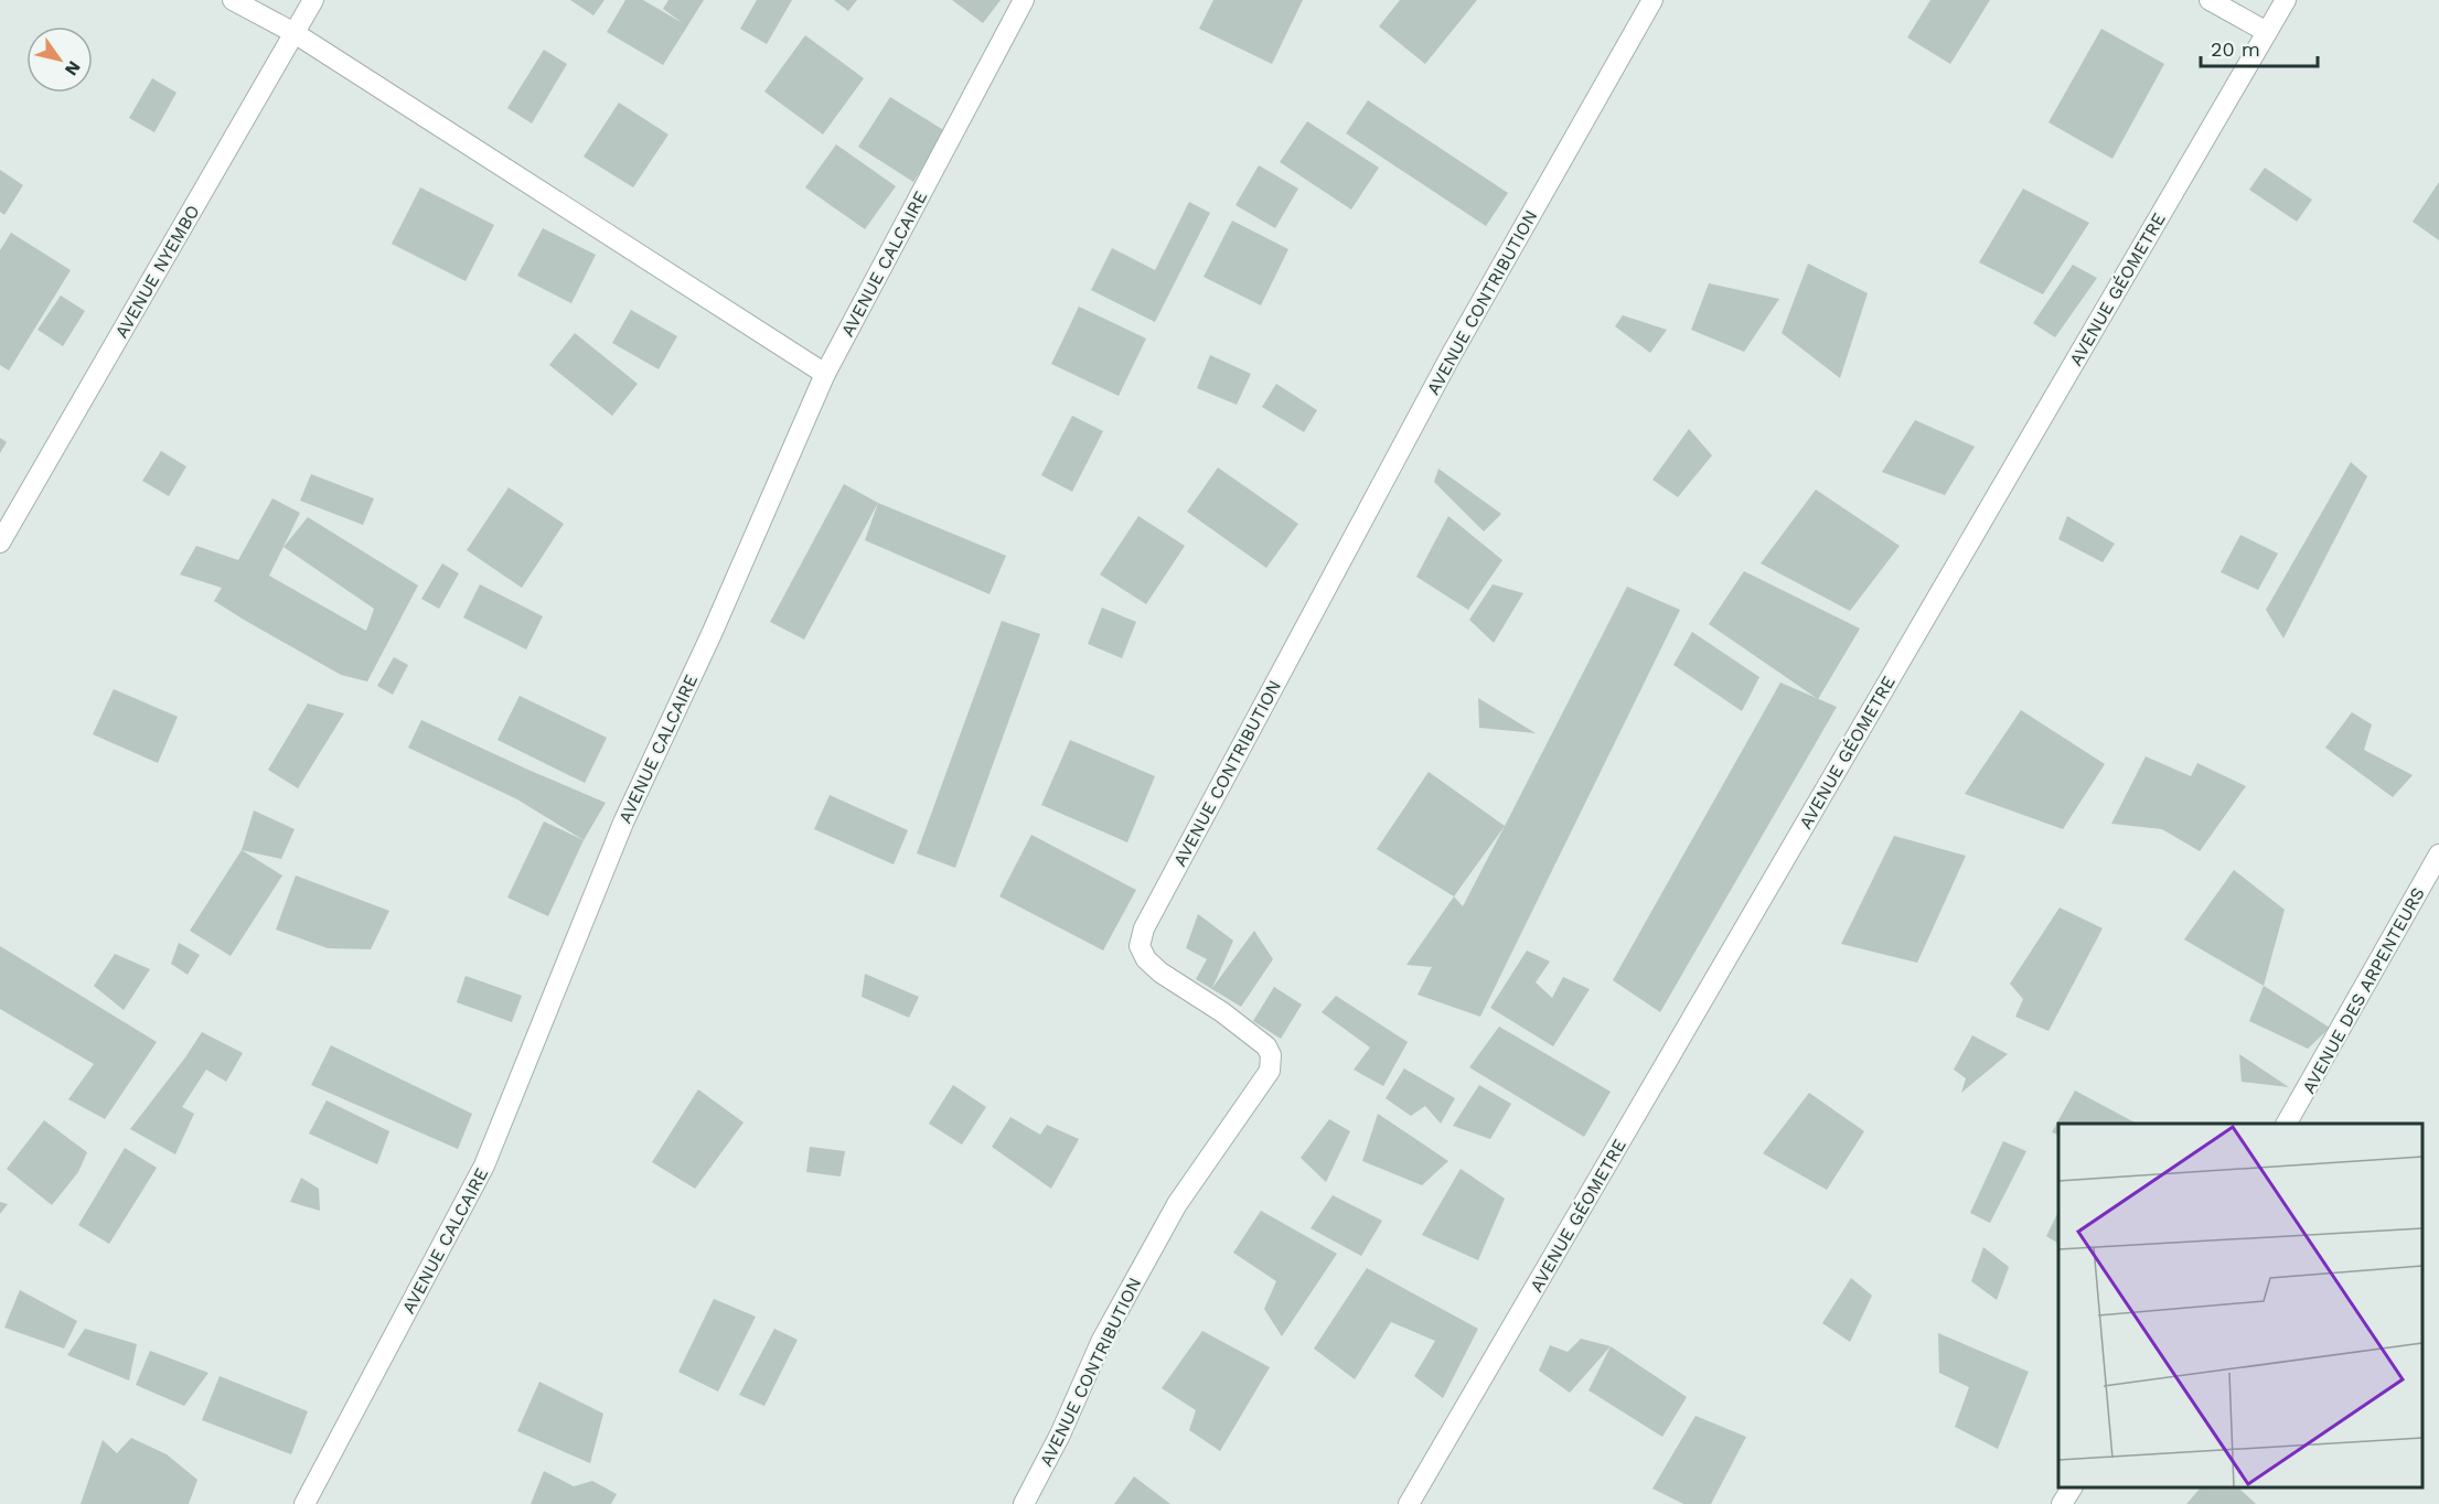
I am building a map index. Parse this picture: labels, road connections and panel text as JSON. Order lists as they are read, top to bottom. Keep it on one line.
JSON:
{"streets":{"street":["AVENUE CALCAIRE","AVENUE NYEMBO","AVENUE GÉOMETRE","AVENUE CONTRIBUTION","AVENUE DES ARPENTEURS"]},"scale_bar":"20 m","north":"bottom right"}
